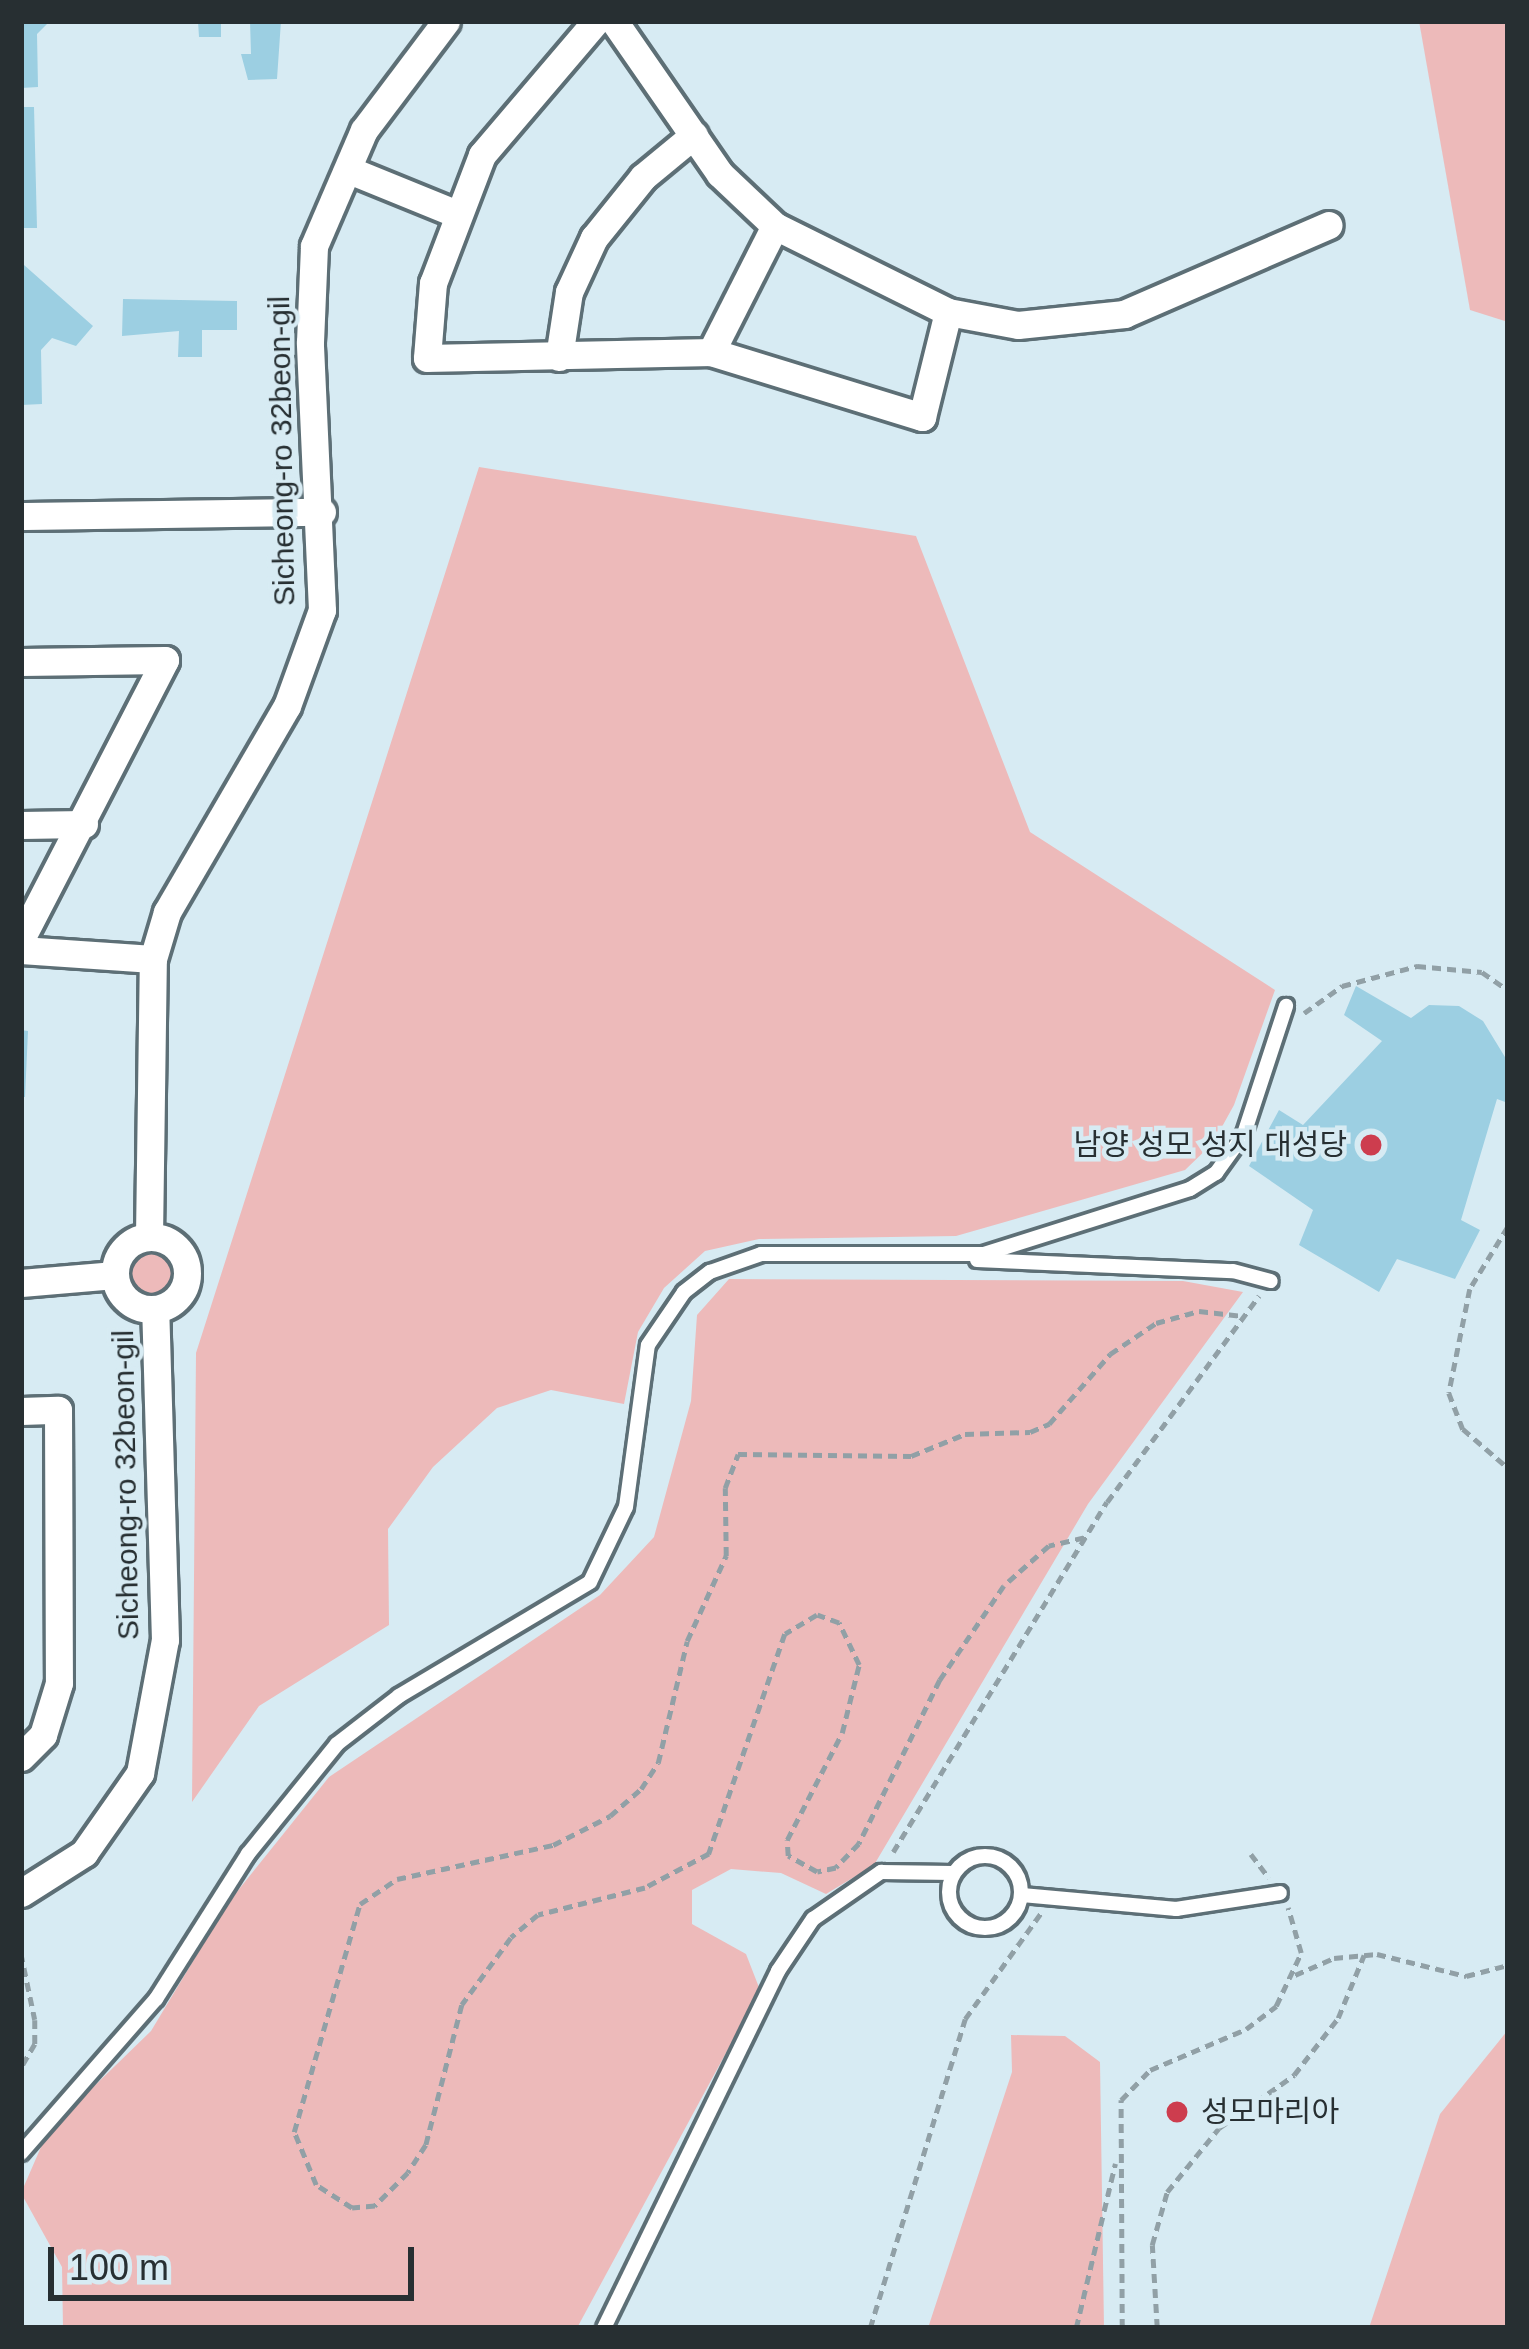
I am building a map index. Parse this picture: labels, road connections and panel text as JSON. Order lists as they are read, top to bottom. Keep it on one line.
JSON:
{"streets":{"street":["Sicheong-ro 32beon-gil"]},"places":["남양 성모 성지 대성당","성모마리아"],"scale_bar":"100 m"}
